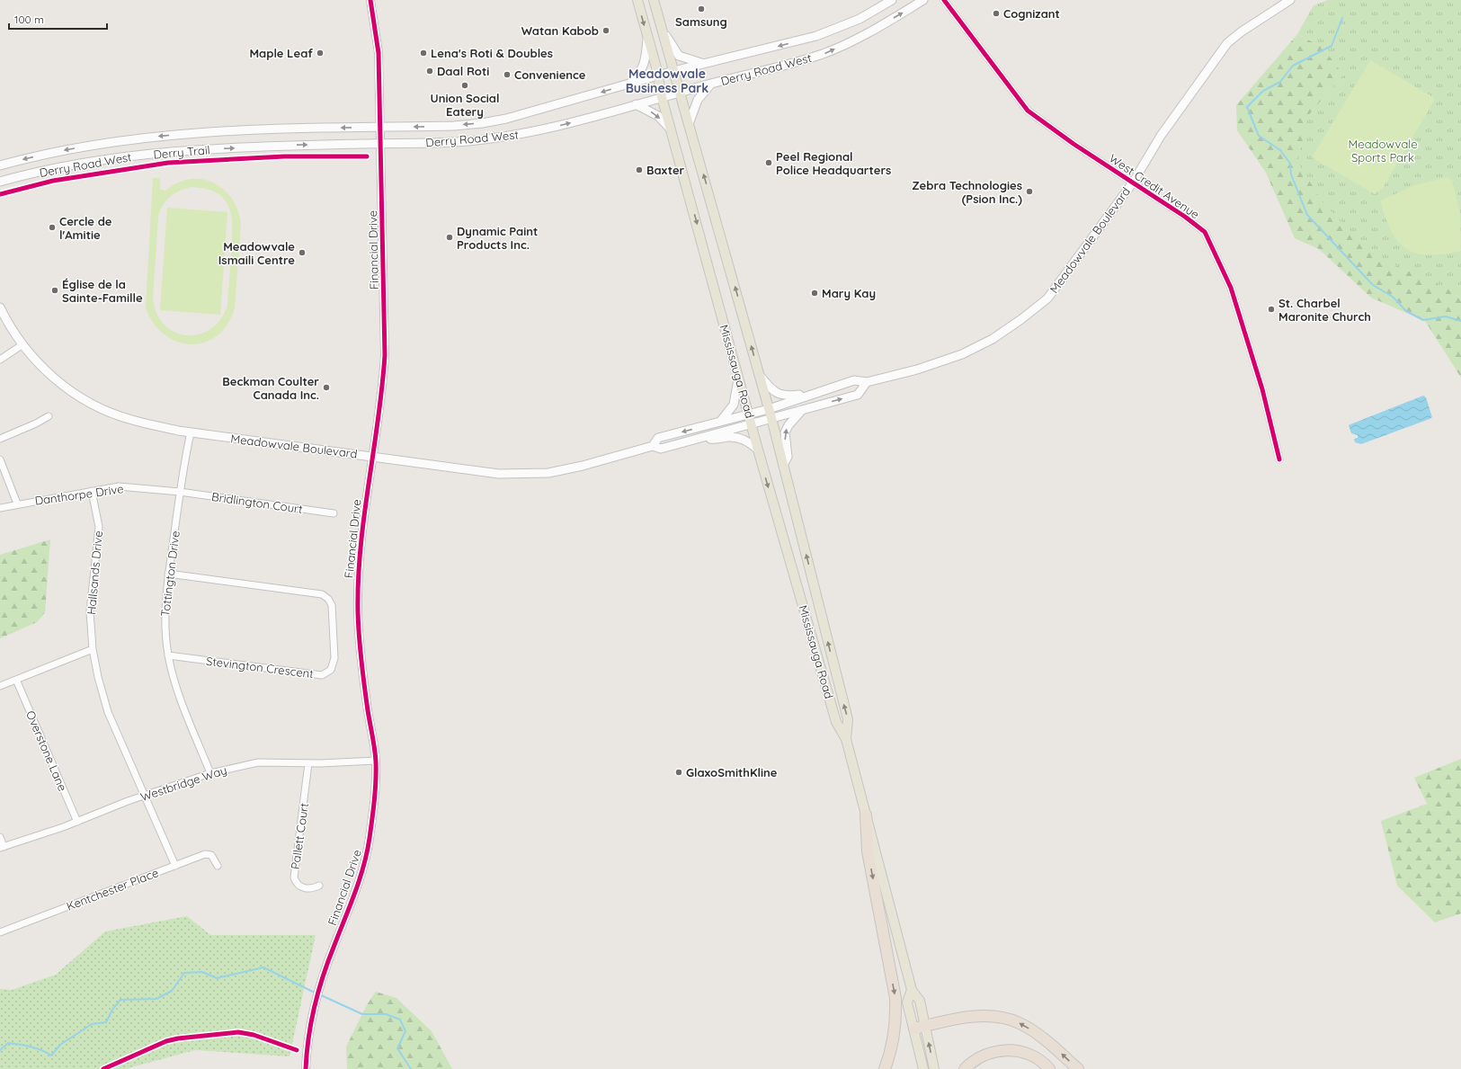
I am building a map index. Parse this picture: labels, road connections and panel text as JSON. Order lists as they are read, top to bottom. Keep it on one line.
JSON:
{"streets":{"main road":["Derry Road West","Meadowvale Boulevard","Mississauga Road"],"street":["West Credit Avenue","Financial Drive","Danthorpe Drive","Bridlington Court","Hallsands Drive","Tottington Drive","Stevington Crescent","Overstone Lane","Westbridge Way","Pallett Court","Kentchester Place"],"cycle path":["Derry Trail"]},"crossings":[["Derry Road West","Financial Drive"],["Derry Road West","Mississauga Road"],["West Credit Avenue","Meadowvale Boulevard"],["Meadowvale Boulevard","Financial Drive"],["Meadowvale Boulevard","Mississauga Road"],["Meadowvale Boulevard","Tottington Drive"],["Financial Drive","Westbridge Way"],["Danthorpe Drive","Bridlington Court"],["Danthorpe Drive","Hallsands Drive"],["Danthorpe Drive","Tottington Drive"],["Bridlington Court","Tottington Drive"],["Hallsands Drive","Westbridge Way"],["Hallsands Drive","Kentchester Place"],["Tottington Drive","Stevington Crescent"],["Tottington Drive","Westbridge Way"],["Overstone Lane","Westbridge Way"],["Westbridge Way","Pallett Court"]],"districts":["Meadowvale Business Park"],"parks":["Meadowvale Sports Park"],"places":["Samsung","Cognizant","Watan Kabob","Maple Leaf","Lena's Roti & Doubles","Daal Roti","Convenience","Union Social Eatery","Peel Regional Police Headquarters","Baxter","Zebra Technologies (Psion Inc.)","Cercle de l'Amitie","Dynamic Paint Products Inc.","Meadowvale Ismaili Centre","Église de la Sainte-Famille","Mary Kay","St. Charbel Maronite Church","Beckman Coulter Canada Inc.","GlaxoSmithKline"],"scale_bar":"100 m"}
